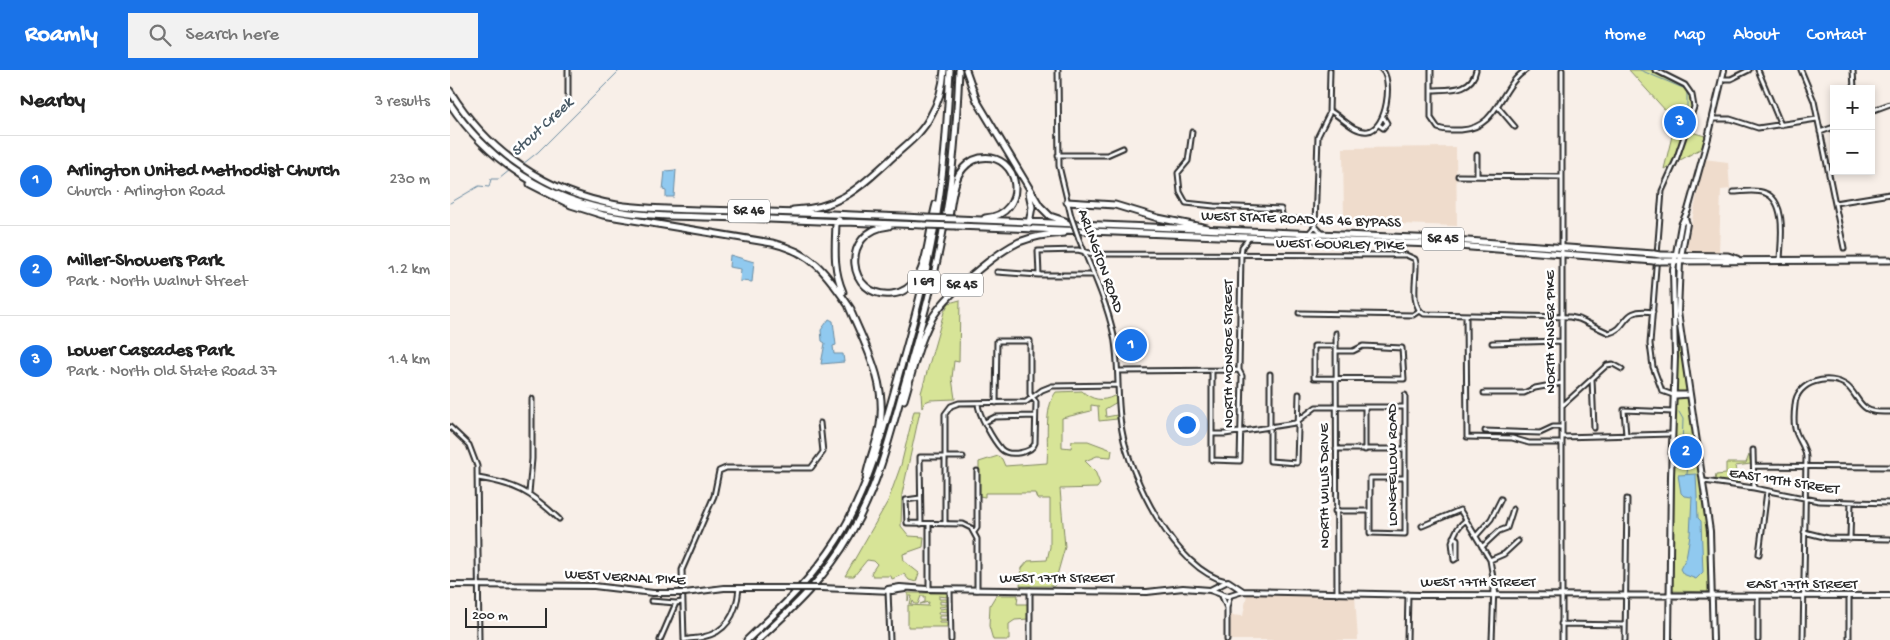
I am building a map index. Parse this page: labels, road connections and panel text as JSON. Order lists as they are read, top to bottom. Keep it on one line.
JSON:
{"streets":{"highway":["SR 46","WEST STATE ROAD 45 46 BYPASS","SR 45","I 69"],"main road":["WEST VERNAL PIKE","WEST 17TH STREET","EAST 17TH STREET"],"street":["WEST GOURLEY PIKE","ARLINGTON ROAD","NORTH KINSER PIKE","NORTH MONROE STREET","LONGFELLOW ROAD","EAST 19TH STREET","NORTH WILLIS DRIVE"]},"crossings":[["SR 46","WEST STATE ROAD 45 46 BYPASS"],["SR 46","SR 45"],["WEST STATE ROAD 45 46 BYPASS","SR 45"],["WEST STATE ROAD 45 46 BYPASS","NORTH KINSER PIKE"],["SR 45","I 69"],["WEST GOURLEY PIKE","ARLINGTON ROAD"],["WEST GOURLEY PIKE","NORTH MONROE STREET"],["ARLINGTON ROAD","WEST 17TH STREET"],["NORTH KINSER PIKE","WEST 17TH STREET"],["NORTH WILLIS DRIVE","WEST 17TH STREET"],["WEST VERNAL PIKE","WEST 17TH STREET"],["WEST 17TH STREET","EAST 17TH STREET"]],"water":["Stout Creek"],"scale_bar":"200 m","page":{"header":"Roamly","search":"Search here","nav":["Home","Map","About","Contact"],"heading":["Nearby","3 results"],"map_buttons":["+","−"],"pins":["3","1","2"],"list":[{"mark":"1","name":"Arlington United Methodist Church","note":"Church · Arlington Road","value":"230 m"},{"mark":"2","name":"Miller-Showers Park","note":"Park · North Walnut Street","value":"1.2 km"},{"mark":"3","name":"Lower Cascades Park","note":"Park · North Old State Road 37","value":"1.4 km"}],"scale":"200 m"}}
